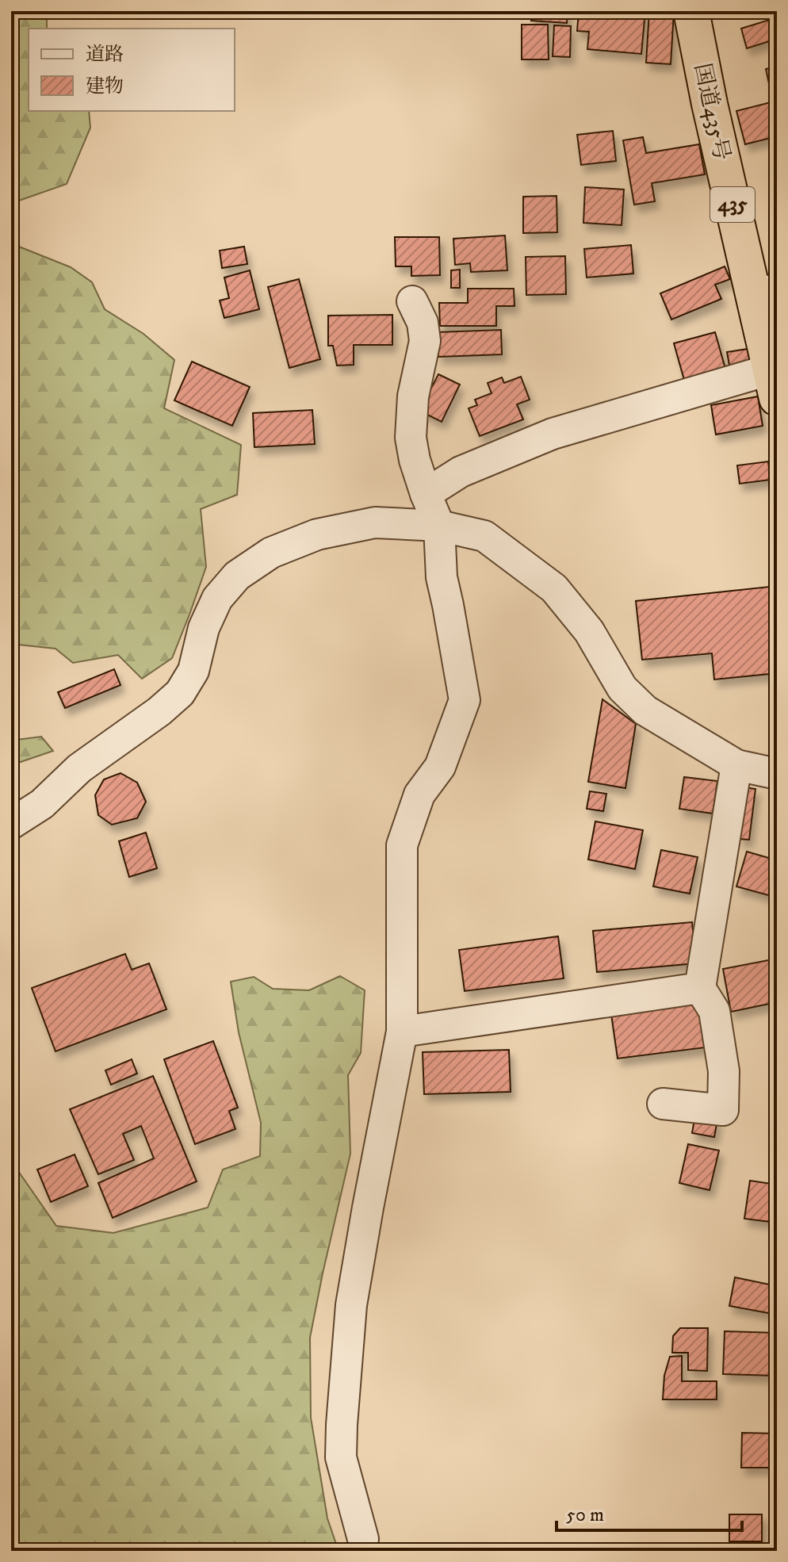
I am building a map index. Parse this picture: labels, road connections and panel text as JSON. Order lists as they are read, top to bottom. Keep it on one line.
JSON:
{"streets":{"highway":["国道435号","435"]},"legend":["道路","建物"],"scale_bar":"50 m"}
